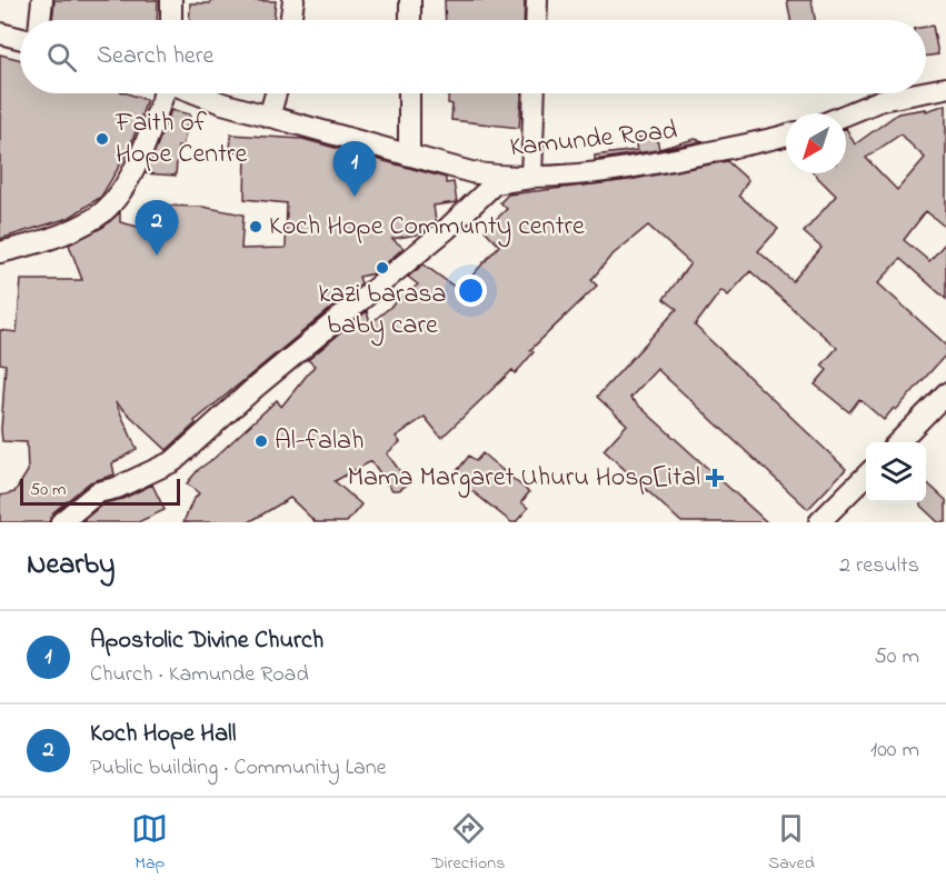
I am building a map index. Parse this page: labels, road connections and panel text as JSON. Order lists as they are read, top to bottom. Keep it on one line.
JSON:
{"streets":{"street":["Kamunde Road"]},"places":{"other":["Faith of Hope Centre","Koch Hope Communty centre","kazi barasa baby care","Al-falah"],"health":["Mama Margaret Uhuru Hosp[ital"]},"scale_bar":"50 m","north":"bottom left","page":{"search":"Search here","pins":["1","2"],"scale":"50 m","heading":["Nearby","2 results"],"list":[{"mark":"1","name":"Apostolic Divine Church","note":"Church · Kamunde Road","value":"50 m"},{"mark":"2","name":"Koch Hope Hall","note":"Public building · Community Lane","value":"100 m"}],"nav":["Map","Directions","Saved"]}}
